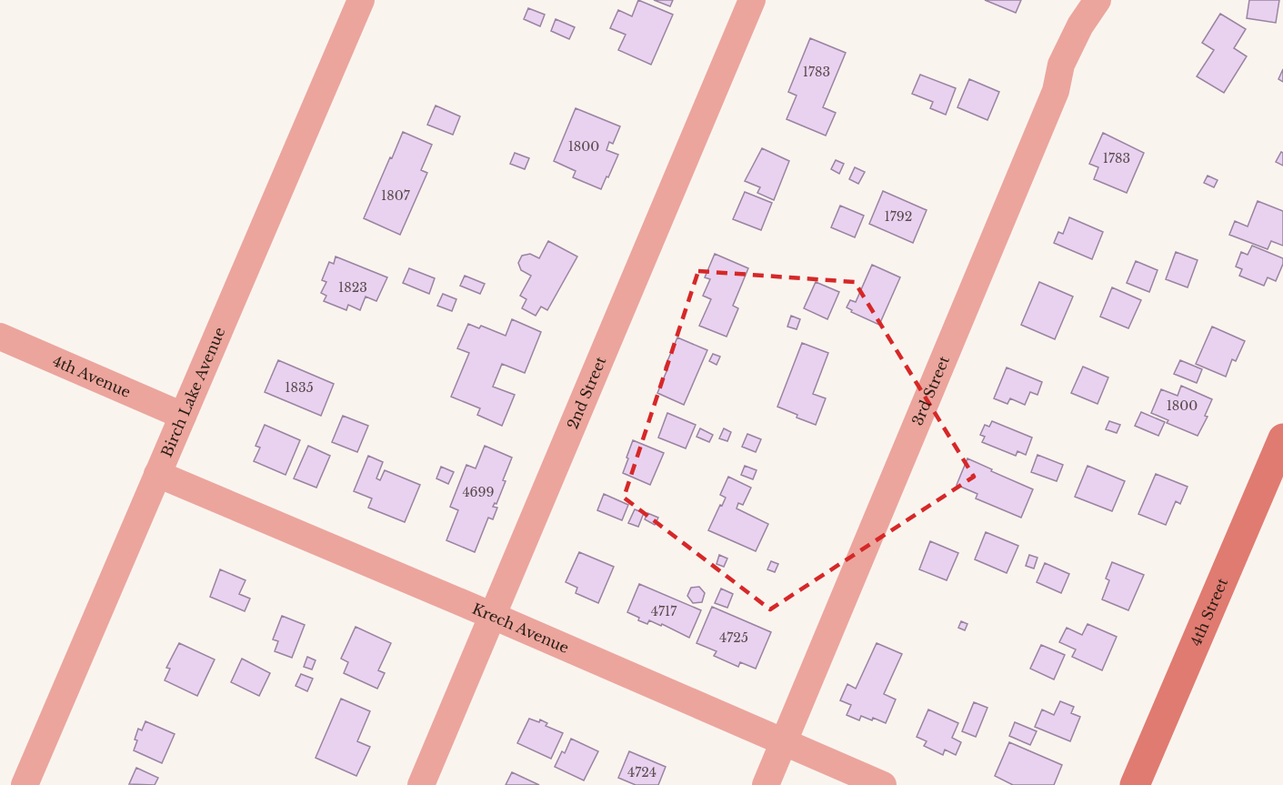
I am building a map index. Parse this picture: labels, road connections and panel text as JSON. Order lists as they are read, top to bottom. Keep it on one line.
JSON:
{"streets":{"street":["4th Avenue","3rd Street","Birch Lake Avenue","2nd Street","4th Street","Krech Avenue"]},"crossings":[["4th Avenue","Birch Lake Avenue"],["3rd Street","Krech Avenue"],["Birch Lake Avenue","Krech Avenue"],["2nd Street","Krech Avenue"]],"house_numbers":["1783","1800","1783","1807","1792","1823","1835","1800","4699","4717","4725","4724"]}
